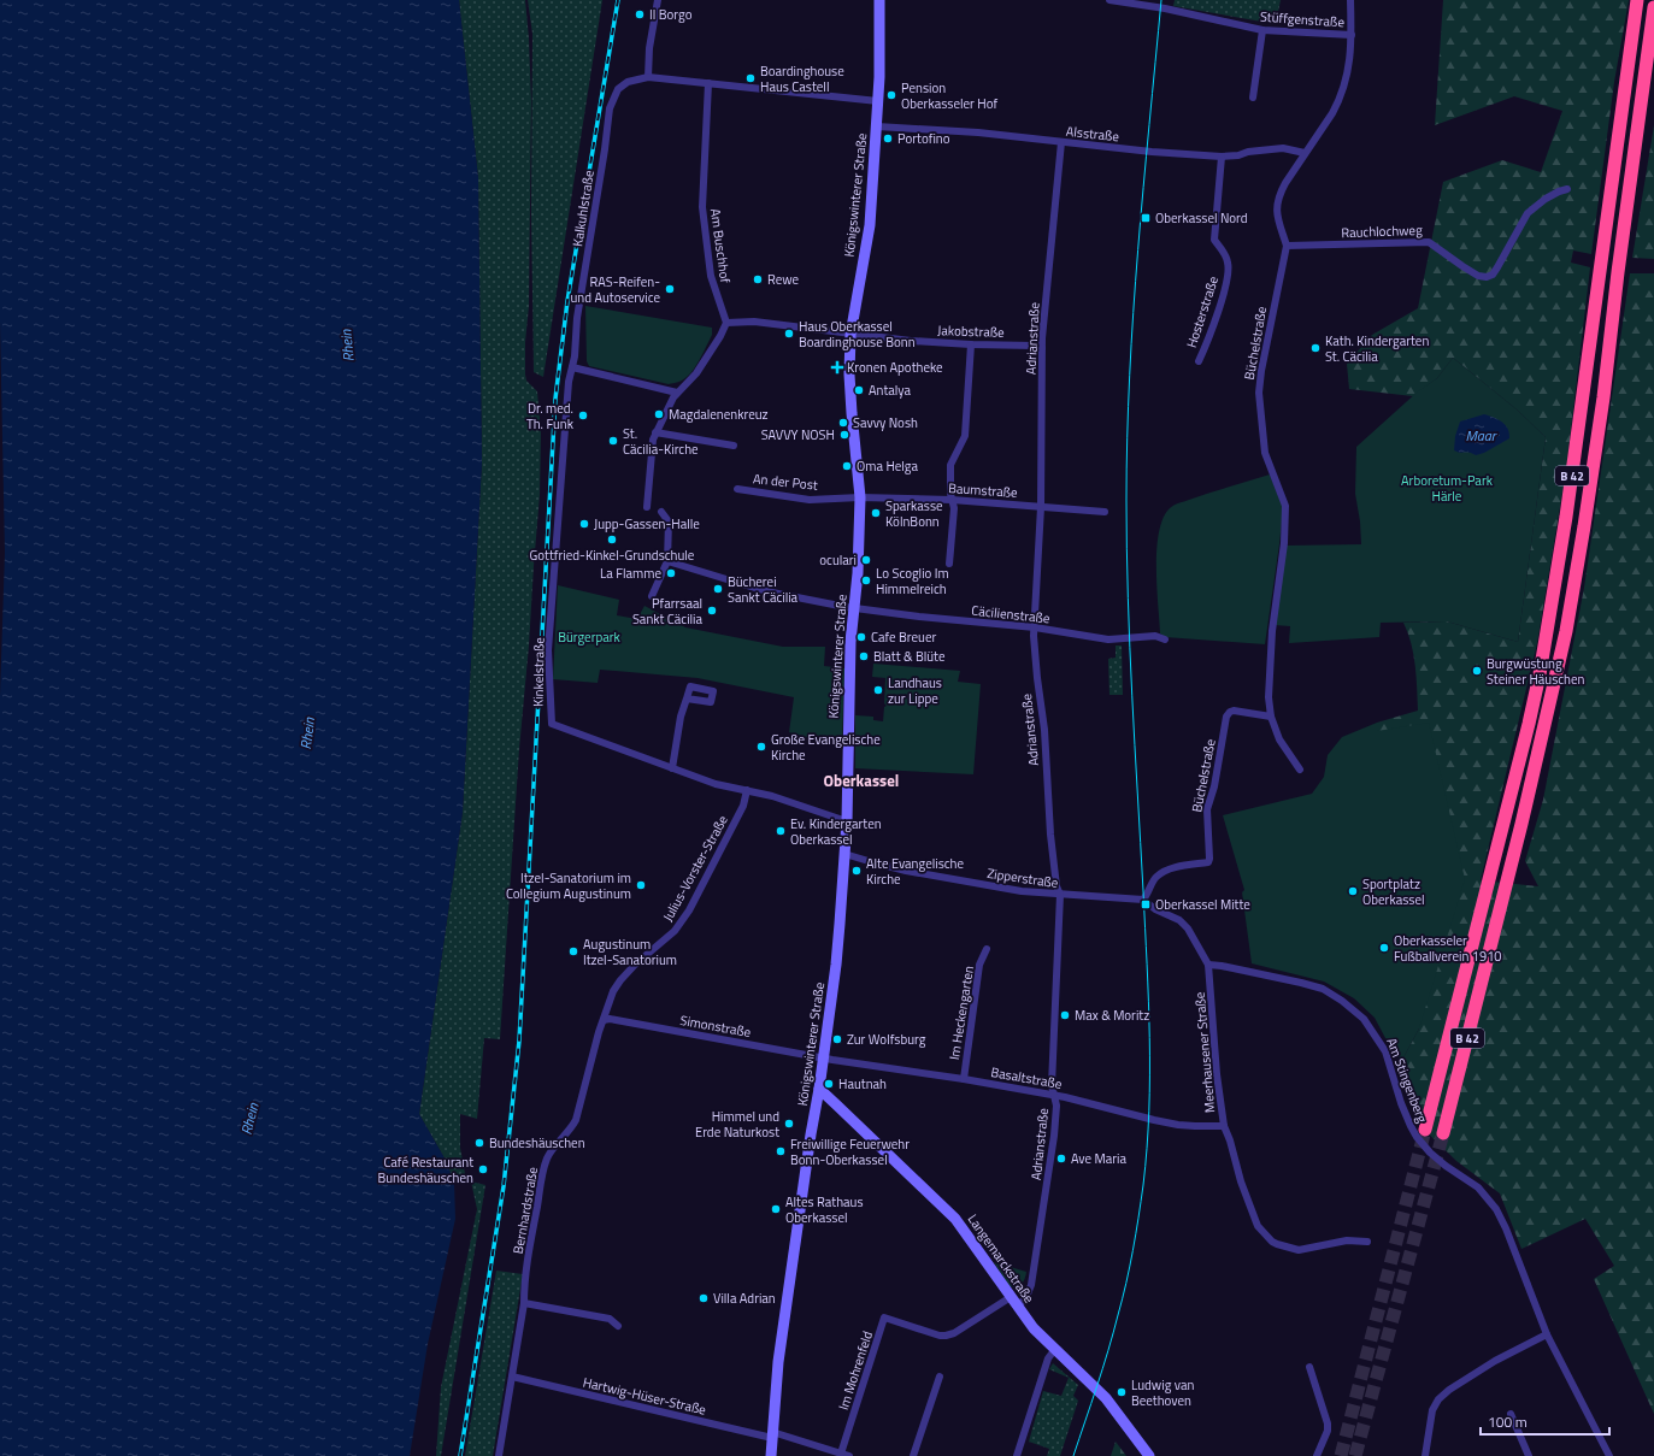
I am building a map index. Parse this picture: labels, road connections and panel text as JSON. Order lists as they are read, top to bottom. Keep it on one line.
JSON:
{"streets":{"highway":["B 42"],"main road":["Königswinterer Straße","Langemarckstraße"],"street":["Stüffgenstraße","Alsstraße","Kalkuhlstraße","Rauchlochweg","Am Buschhof","Hosterstraße","Jakobstraße","Adrianstraße","Büchelstraße","An der Post","Baumstraße","Cäcilienstraße","Kinkelstraße","Julius-Vorster-Straße","Zipperstraße","Im Heckengarten","Simonstraße","Meerhausener Straße","Basaltstraße","Am Stingenberg","Bernhardstraße","Im Mohrenfeld","Hartwig-Hüser-Straße"]},"crossings":[["Alsstraße","Königswinterer Straße"],["Alsstraße","Hosterstraße"],["Alsstraße","Adrianstraße"],["Königswinterer Straße","Kalkuhlstraße"],["Königswinterer Straße","Jakobstraße"],["Königswinterer Straße","An der Post"],["Königswinterer Straße","Baumstraße"],["Königswinterer Straße","Cäcilienstraße"],["Königswinterer Straße","Kinkelstraße"],["Königswinterer Straße","Zipperstraße"],["Königswinterer Straße","Simonstraße"],["Königswinterer Straße","Basaltstraße"],["Königswinterer Straße","Langemarckstraße"],["Königswinterer Straße","Hartwig-Hüser-Straße"],["Kalkuhlstraße","Am Buschhof"],["Kalkuhlstraße","Kinkelstraße"],["Rauchlochweg","Büchelstraße"],["Am Buschhof","Jakobstraße"],["Jakobstraße","Adrianstraße"],["Adrianstraße","Baumstraße"],["Adrianstraße","Cäcilienstraße"],["Adrianstraße","Zipperstraße"],["Adrianstraße","Basaltstraße"],["Adrianstraße","Langemarckstraße"],["Büchelstraße","Zipperstraße"],["Büchelstraße","Meerhausener Straße"],["An der Post","Baumstraße"],["Kinkelstraße","Julius-Vorster-Straße"],["Julius-Vorster-Straße","Simonstraße"],["Julius-Vorster-Straße","Bernhardstraße"],["Zipperstraße","Meerhausener Straße"],["Im Heckengarten","Basaltstraße"],["Simonstraße","Basaltstraße"],["Simonstraße","Bernhardstraße"],["Meerhausener Straße","Basaltstraße"],["Meerhausener Straße","Am Stingenberg"],["Bernhardstraße","Hartwig-Hüser-Straße"],["Langemarckstraße","Im Mohrenfeld"],["Im Mohrenfeld","Hartwig-Hüser-Straße"]],"districts":["Oberkassel"],"water":["Rhein","Maar"],"parks":["Arboretum-Park Härle","Bürgerpark"],"places":{"other":["Il Borgo","Boardinghouse Haus Castell","Pension Oberkasseler Hof","Portofino","Rewe","RAS-Reifen- und Autoservice","Haus Oberkassel Boardinghouse Bonn","Kath. Kindergarten St. Cäcilia","Antalya","Magdalenenkreuz","Dr. med. Th. Funk","Savvy Nosh","SAVVY NOSH","St. Cäcilia-Kirche","Oma Helga","Sparkasse KölnBonn","Jupp-Gassen-Halle","Gottfried-Kinkel-Grundschule","oculari","La Flamme","Lo Scoglio Im Himmelreich","Bücherei Sankt Cäcilia","Pfarrsaal Sankt Cäcilia","Cafe Breuer","Blatt & Blüte","Burgwüstung Steiner Häuschen","Landhaus zur Lippe","Große Evangelische Kirche","Ev. Kindergarten Oberkassel","Alte Evangelische Kirche","Itzel-Sanatorium im Collegium Augustinum","Sportplatz Oberkassel","Oberkasseler Fußballverein 1910","Augustinum Itzel-Sanatorium","Max & Moritz","Zur Wolfsburg","Hautnah","Himmel und Erde Naturkost","Bundeshäuschen","Freiwillige Feuerwehr Bonn-Oberkassel","Ave Maria","Café Restaurant Bundeshäuschen","Altes Rathaus Oberkassel","Villa Adrian","Ludwig van Beethoven"],"transit":["Oberkassel Nord","Oberkassel Mitte"],"health":["Kronen Apotheke"]},"scale_bar":"100 m"}
